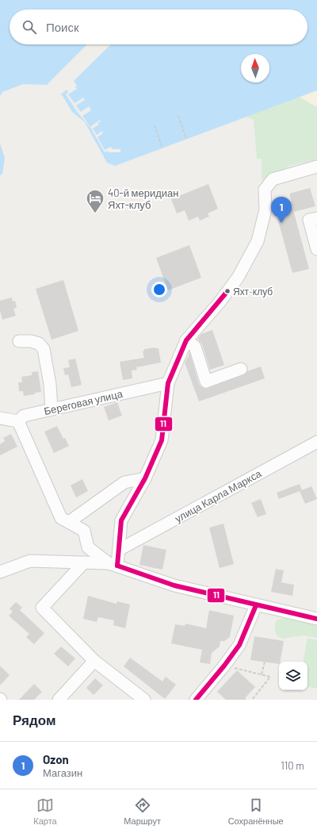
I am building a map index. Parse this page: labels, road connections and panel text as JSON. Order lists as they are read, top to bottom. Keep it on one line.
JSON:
{"streets":{"street":["Береговая улица","улица Карла Маркса"]},"places":{"hotel":["40-й меридиан Яхт-клуб"],"other":["Яхт-клуб"]},"lines":["transit line 11"],"north":"top","page":{"search":"Поиск","pins":"1","heading":"Рядом","list":[{"mark":"1","name":"Ozon","note":"Магазин","value":"110 m"}],"nav":["Карта","Маршрут","Сохранённые"]}}
